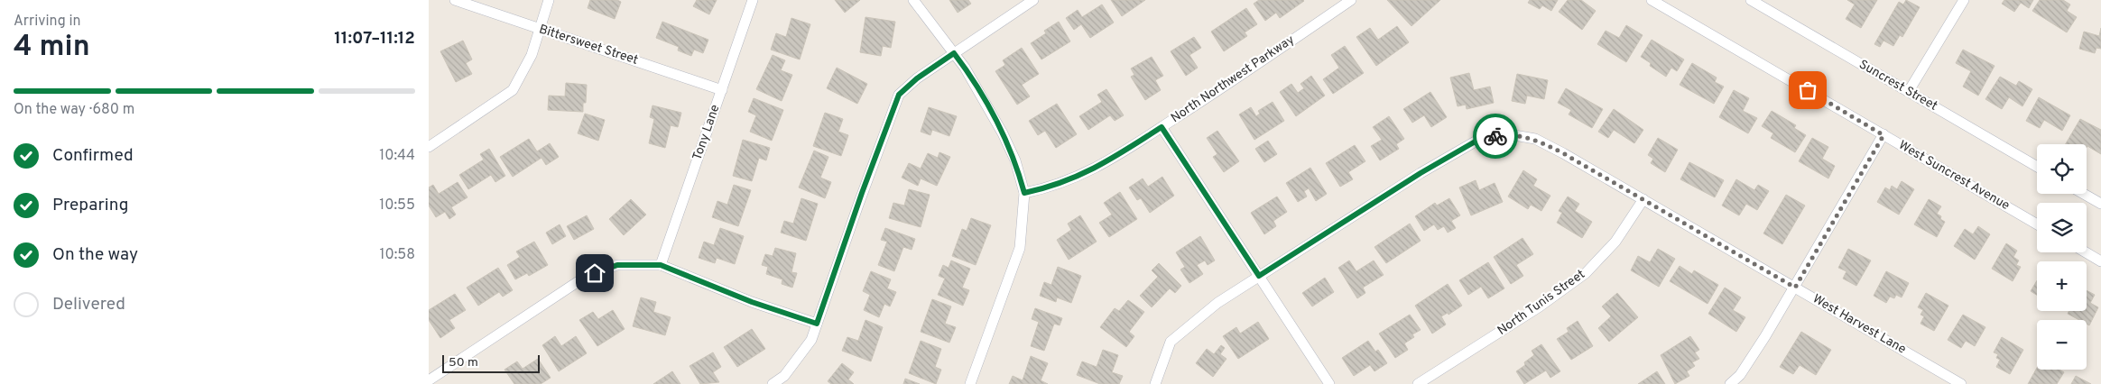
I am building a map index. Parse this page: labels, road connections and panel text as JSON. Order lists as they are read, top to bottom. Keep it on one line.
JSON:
{"streets":{"street":["Bittersweet Street","North Northwest Parkway","Suncrest Street","Tony Lane","West Suncrest Avenue","North Tunis Street","West Harvest Lane"]},"crossings":[["Bittersweet Street","Tony Lane"],["North Tunis Street","West Harvest Lane"]],"scale_bar":"50 m","page":{"heading":["4 min","Arriving in","11:07–11:12"],"bar":"On the way · 680 m","list":[["Confirmed","10:44"],["Preparing","10:55"],["On the way","10:58"],"Delivered"],"map_buttons":["+","−"],"scale":"50 m"}}
